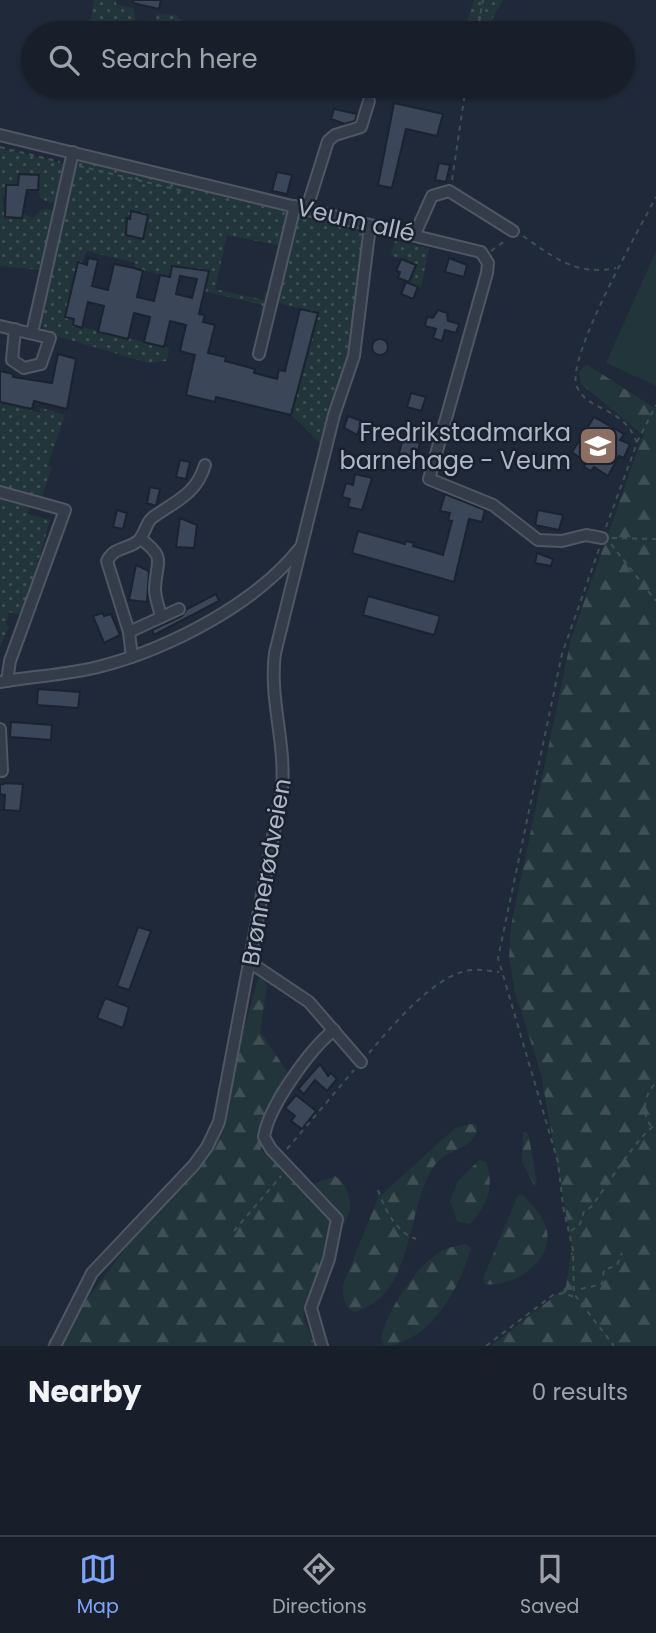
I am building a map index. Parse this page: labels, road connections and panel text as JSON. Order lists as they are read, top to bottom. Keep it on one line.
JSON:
{"streets":{"street":["Veum allé","Brønnerødveien"]},"crossings":[["Veum allé","Brønnerødveien"]],"places":{"school or university":["Fredrikstadmarka barnehage - Veum"]},"page":{"search":"Search here","heading":["Nearby","0 results"],"nav":["Map","Directions","Saved"]}}
